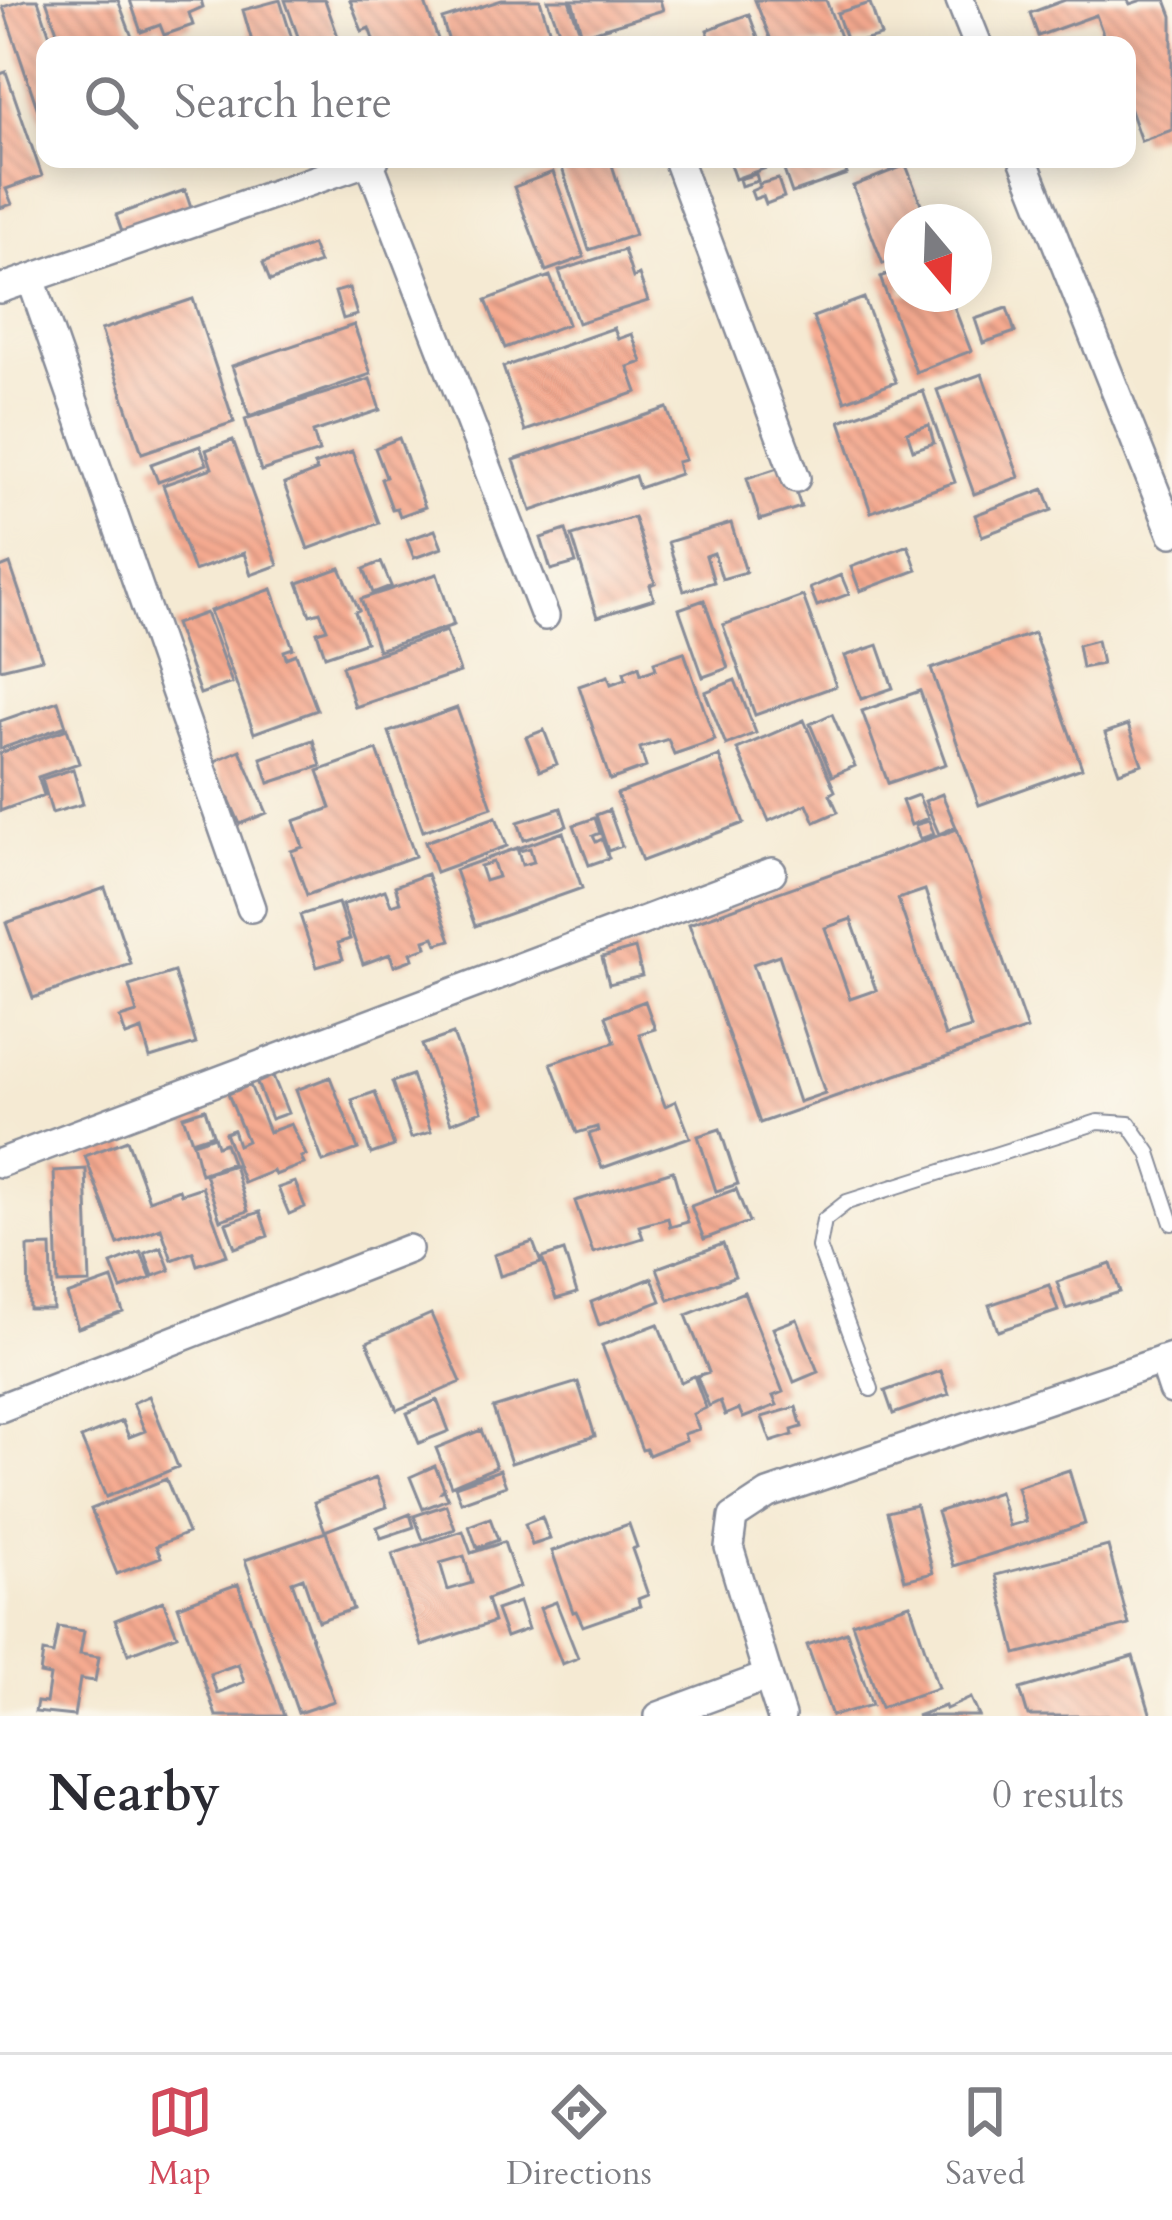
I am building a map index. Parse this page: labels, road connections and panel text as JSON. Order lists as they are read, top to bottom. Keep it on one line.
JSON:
{"north":"bottom","page":{"search":"Search here","heading":["Nearby","0 results"],"nav":["Map","Directions","Saved"]}}
